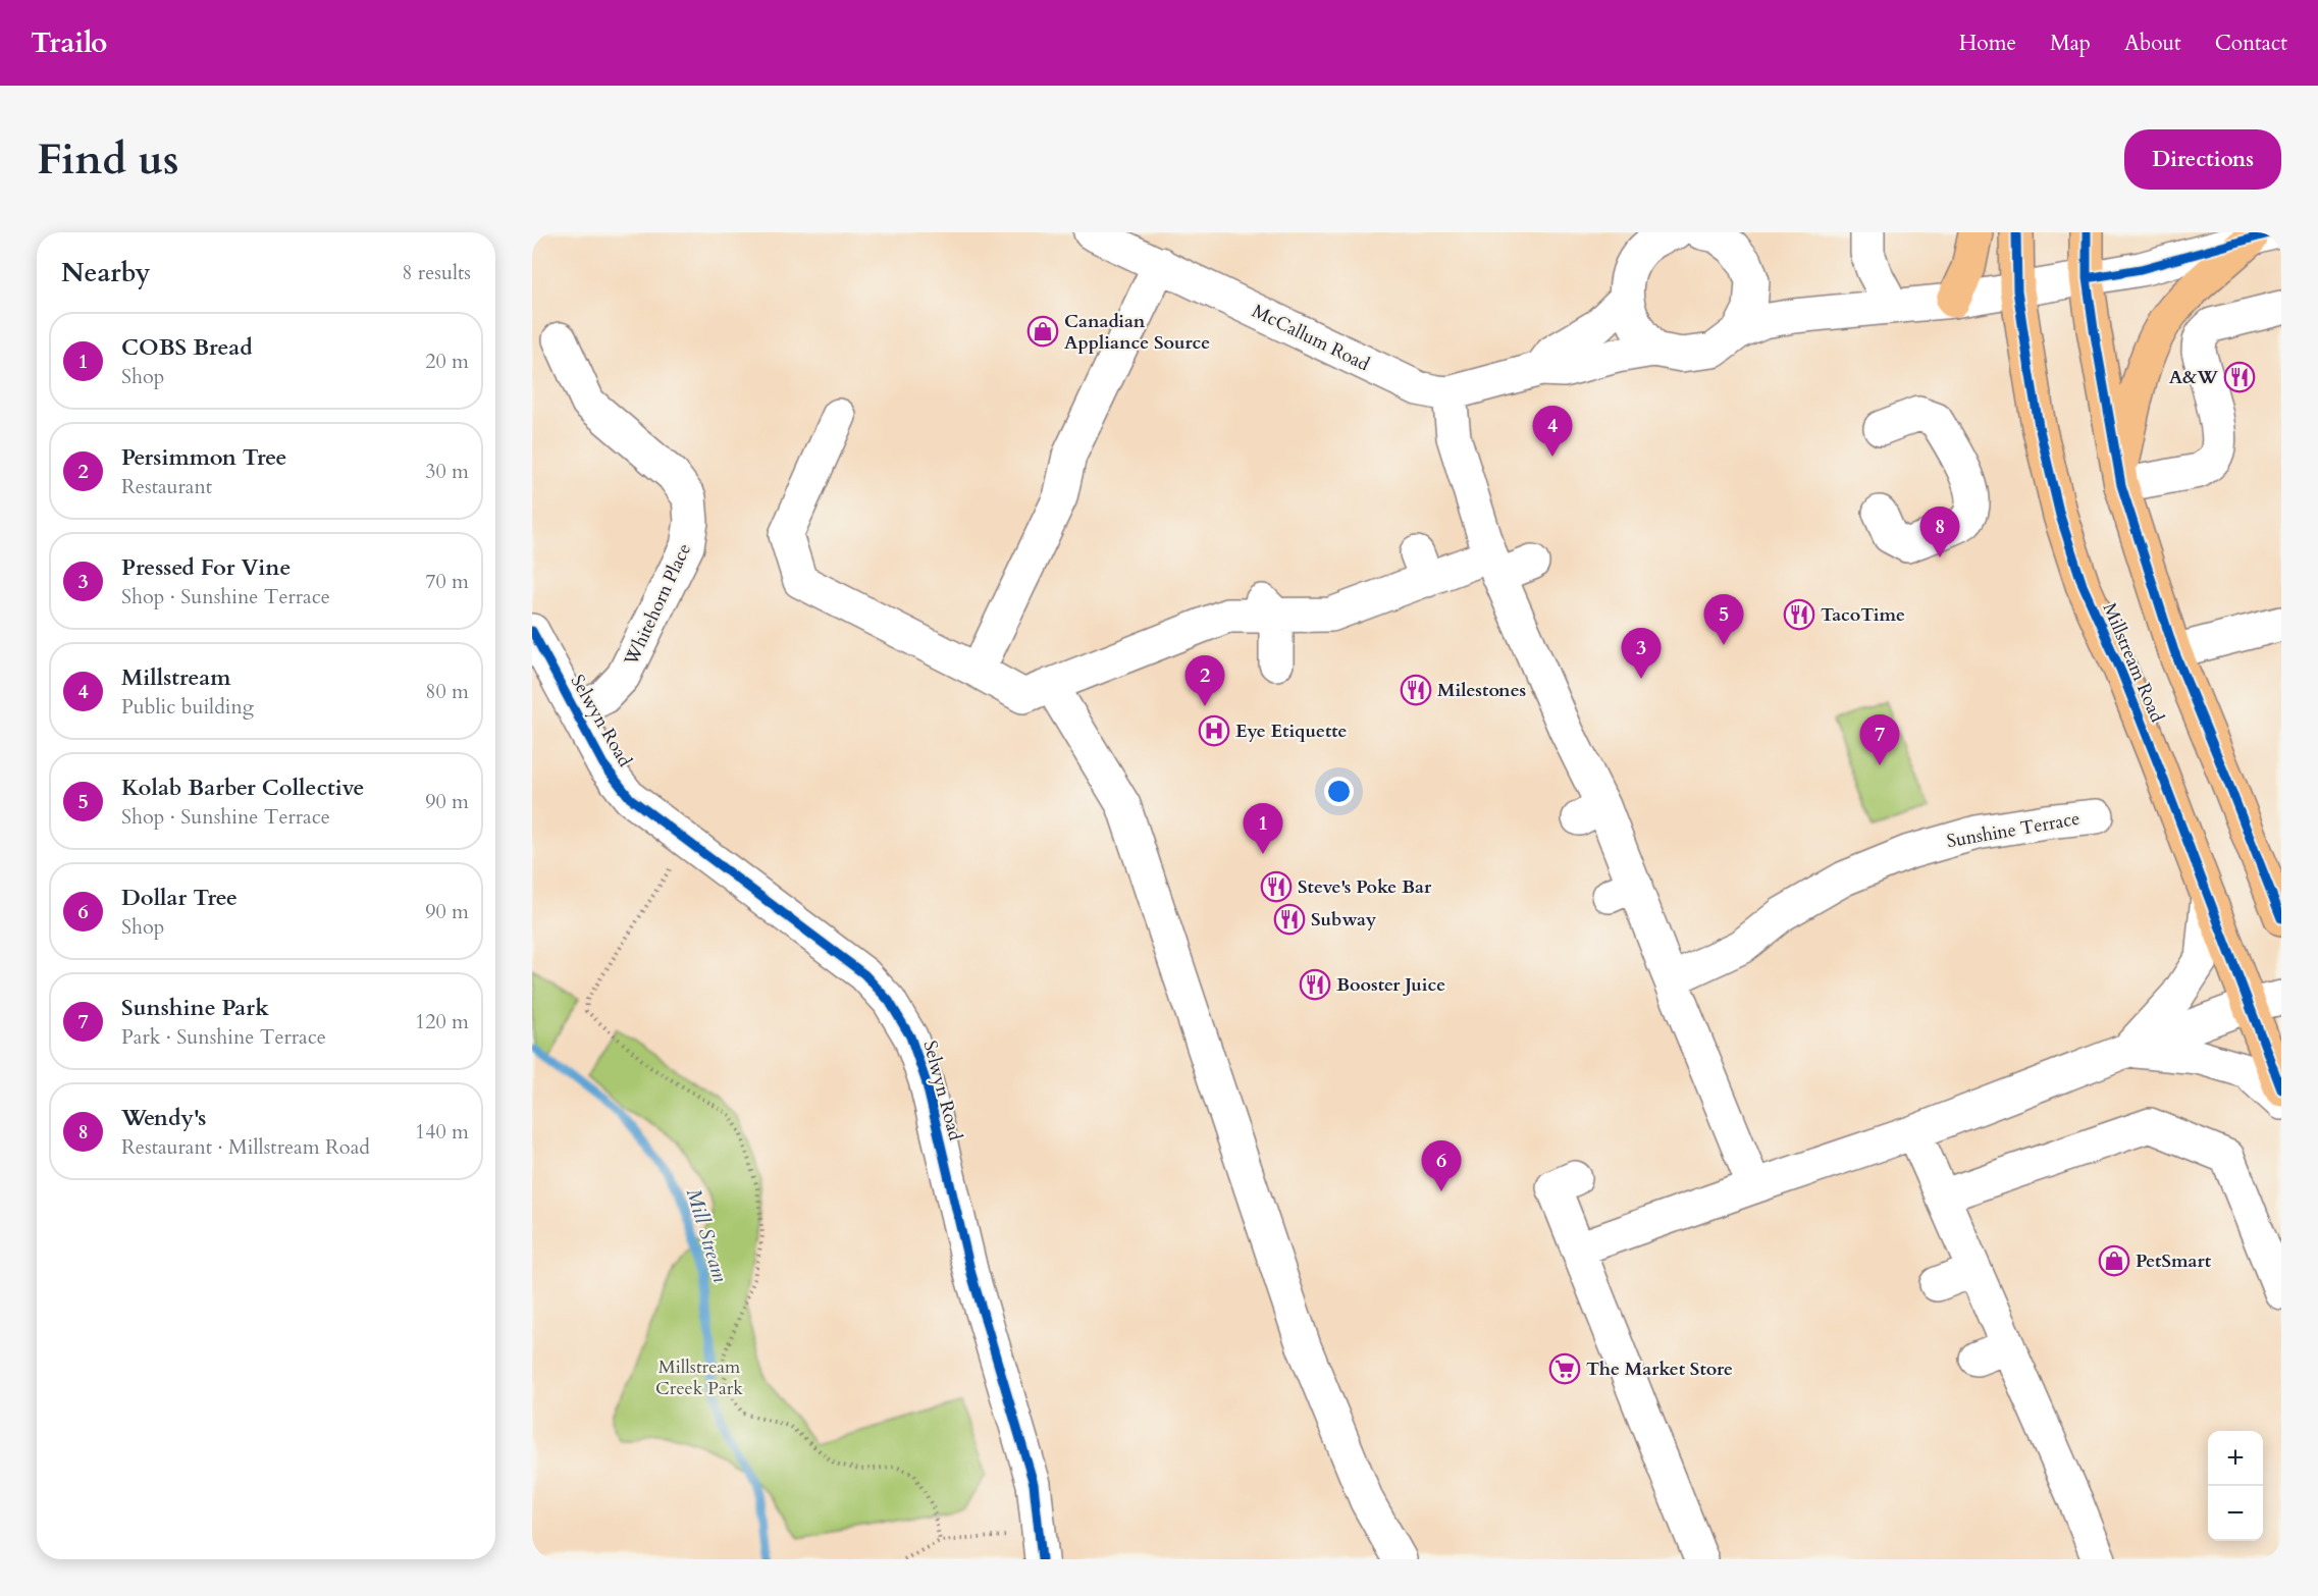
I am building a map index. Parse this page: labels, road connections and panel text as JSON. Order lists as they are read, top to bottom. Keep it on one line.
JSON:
{"streets":{"main road":["Millstream Road"],"street":["McCallum Road","Whitehorn Place","Selwyn Road","Sunshine Terrace"]},"crossings":[["Whitehorn Place","Selwyn Road"]],"water":["Mill Stream"],"parks":["Millstream Creek Park"],"places":{"shop":["Canadian Appliance Source","PetSmart"],"restaurant":["A&W","TacoTime","Milestones","Steve's Poke Bar","Subway","Booster Juice"],"hospital":["Eye Etiquette"],"supermarket":["The Market Store"]},"page":{"header":"Trailo","nav":["Home","Map","About","Contact"],"buttons":"Directions","title":"Find us","heading":["Nearby","8 results"],"list":[{"mark":"1","name":"COBS Bread","note":"Shop","value":"20 m"},{"mark":"2","name":"Persimmon Tree","note":"Restaurant","value":"30 m"},{"mark":"3","name":"Pressed For Vine","note":"Shop · Sunshine Terrace","value":"70 m"},{"mark":"4","name":"Millstream","note":"Public building","value":"80 m"},{"mark":"5","name":"Kolab Barber Collective","note":"Shop · Sunshine Terrace","value":"90 m"},{"mark":"6","name":"Dollar Tree","note":"Shop","value":"90 m"},{"mark":"7","name":"Sunshine Park","note":"Park · Sunshine Terrace","value":"120 m"},{"mark":"8","name":"Wendy's","note":"Restaurant · Millstream Road","value":"140 m"}],"pins":["4","8","5","3","2","7","1","6"],"map_buttons":["+","−"]}}
